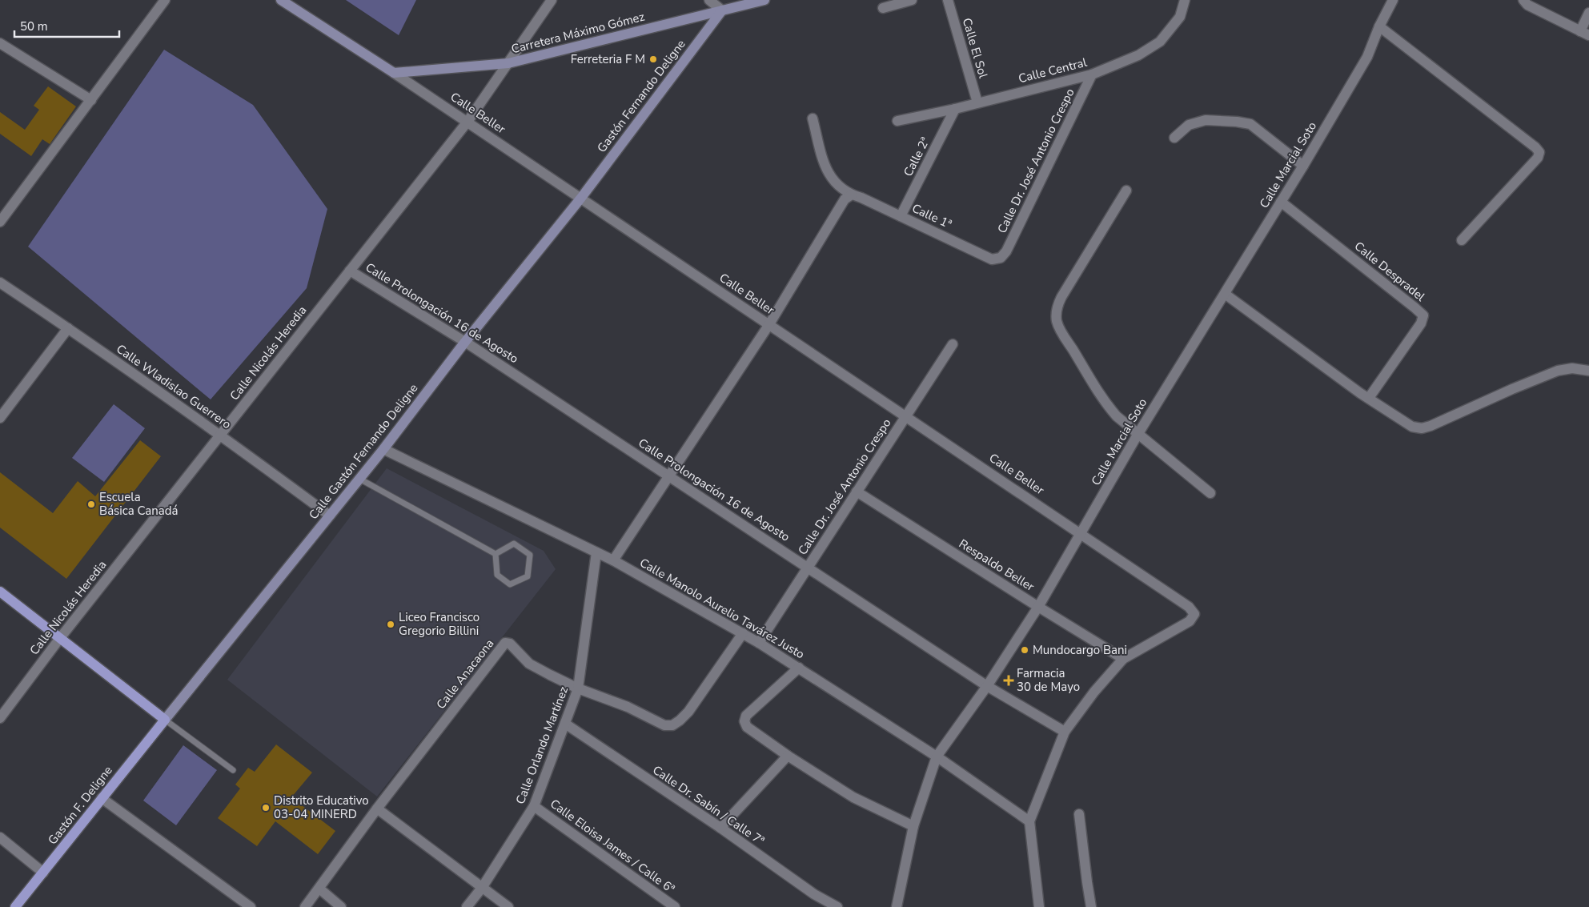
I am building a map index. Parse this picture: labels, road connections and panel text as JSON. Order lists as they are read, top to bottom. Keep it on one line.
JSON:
{"streets":{"main road":["Gastón F. Deligne"],"street":["Carretera Máximo Gómez","Calle El Sol","Calle Central","Gastón Fernando Deligne","Calle Beller","Calle 2ª","Calle Dr. José Antonio Crespo","Calle Marcial Soto","Calle 1ª","Calle Despradel","Calle Prolongación 16 de Agosto","Calle Nicolás Heredia","Calle Wladislao Guerrero","Calle Gastón Fernando Deligne","Respaldo Beller","Calle Manolo Aurelio Tavárez Justo","Calle Anacaona","Calle Orlando Martínez","Calle Dr. Sabín / Calle 7ª","Calle Eloisa James / Calle 6ª"]},"crossings":[["Carretera Máximo Gómez","Gastón Fernando Deligne"],["Carretera Máximo Gómez","Calle Beller"],["Carretera Máximo Gómez","Calle Nicolás Heredia"],["Calle El Sol","Calle Central"],["Calle Central","Calle 2ª"],["Calle Central","Calle Dr. José Antonio Crespo"],["Gastón Fernando Deligne","Calle Beller"],["Gastón Fernando Deligne","Calle Gastón Fernando Deligne"],["Calle Beller","Calle Dr. José Antonio Crespo"],["Calle Beller","Calle Marcial Soto"],["Calle Beller","Calle Nicolás Heredia"],["Calle Beller","Calle Gastón Fernando Deligne"],["Calle Beller","Respaldo Beller"],["Calle 2ª","Calle 1ª"],["Calle Dr. José Antonio Crespo","Calle 1ª"],["Calle Dr. José Antonio Crespo","Calle Prolongación 16 de Agosto"],["Calle Dr. José Antonio Crespo","Respaldo Beller"],["Calle Dr. José Antonio Crespo","Calle Manolo Aurelio Tavárez Justo"],["Calle Marcial Soto","Calle Despradel"],["Calle Marcial Soto","Calle Prolongación 16 de Agosto"],["Calle Marcial Soto","Respaldo Beller"],["Calle Marcial Soto","Calle Manolo Aurelio Tavárez Justo"],["Calle Prolongación 16 de Agosto","Calle Nicolás Heredia"],["Calle Prolongación 16 de Agosto","Calle Gastón Fernando Deligne"],["Calle Nicolás Heredia","Calle Wladislao Guerrero"],["Calle Wladislao Guerrero","Calle Gastón Fernando Deligne"],["Calle Gastón Fernando Deligne","Calle Manolo Aurelio Tavárez Justo"],["Calle Gastón Fernando Deligne","Gastón F. Deligne"],["Calle Manolo Aurelio Tavárez Justo","Calle Anacaona"],["Calle Manolo Aurelio Tavárez Justo","Calle Orlando Martínez"],["Calle Anacaona","Calle Orlando Martínez"],["Calle Orlando Martínez","Calle Dr. Sabín / Calle 7ª"],["Calle Orlando Martínez","Calle Eloisa James / Calle 6ª"]],"places":{"other":["Ferreteria F M","Escuela Básica Canadá","Liceo Francisco Gregorio Billini","Mundocargo Bani","Distrito Educativo 03-04 MINERD"],"health":["Farmacia 30 de Mayo"]},"scale_bar":"50 m"}
